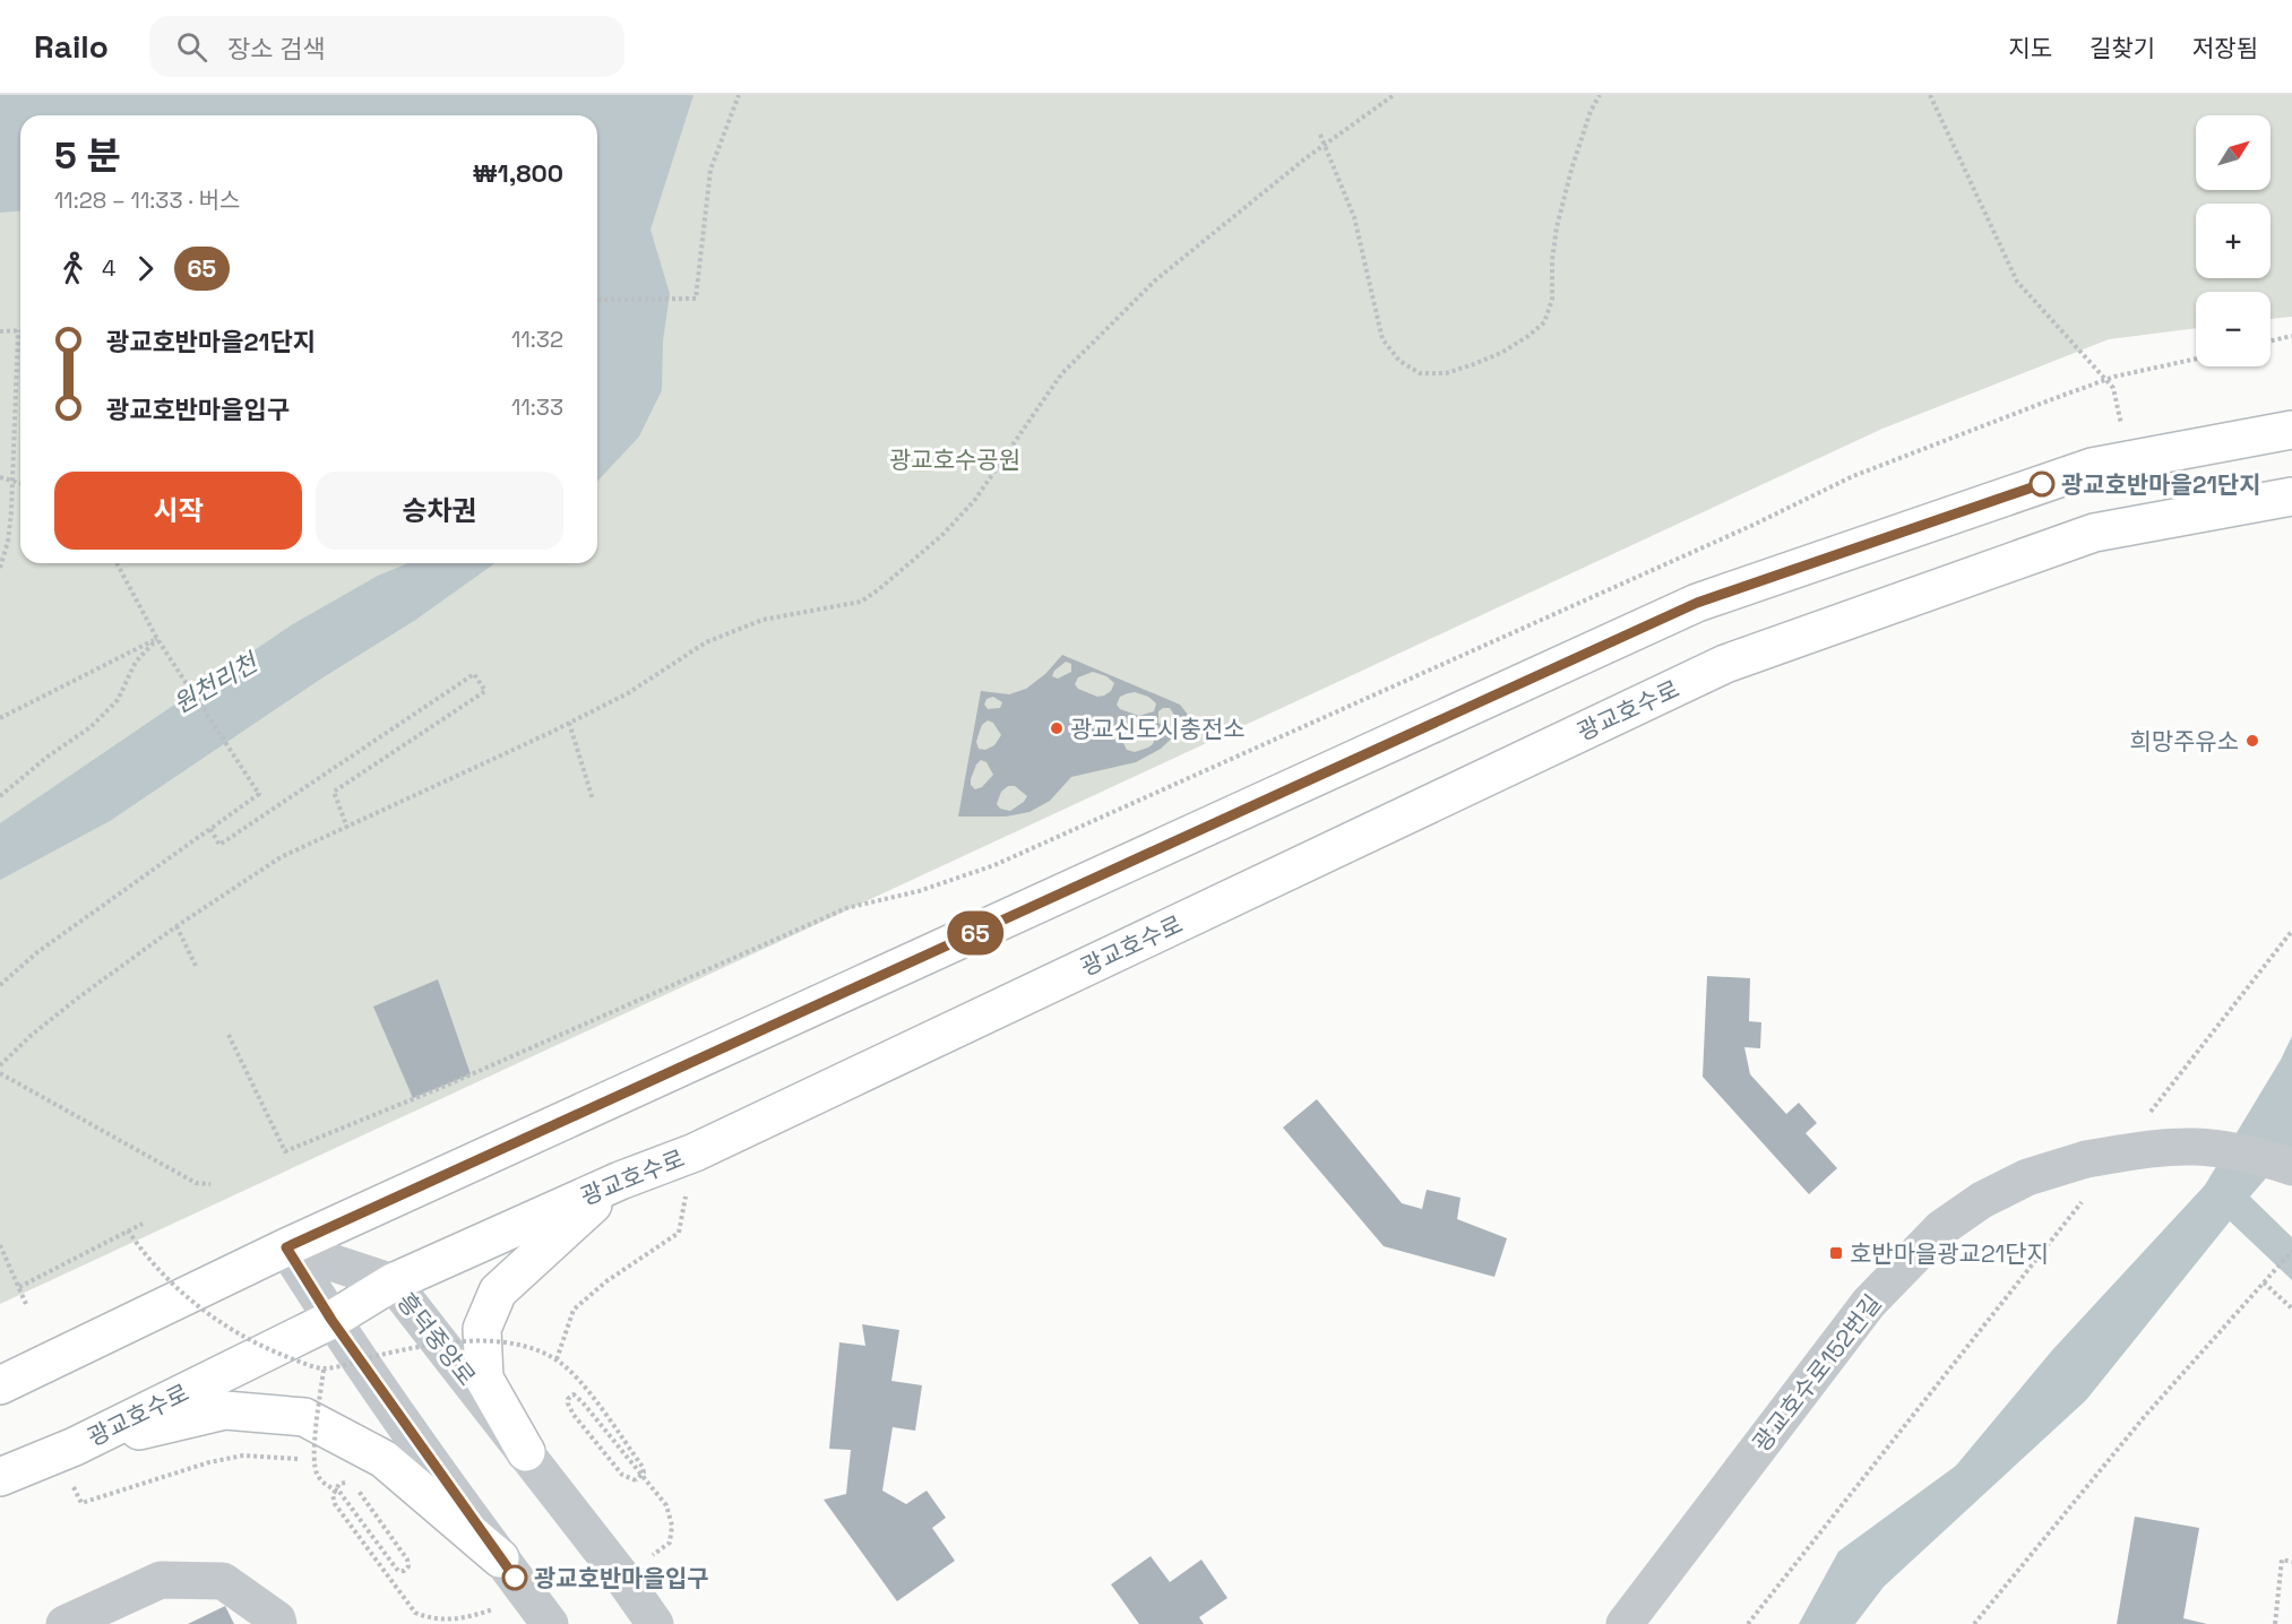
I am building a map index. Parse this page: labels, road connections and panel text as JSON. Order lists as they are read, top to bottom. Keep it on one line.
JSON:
{"streets":{"main road":["광교호수로"],"street":["흥덕중앙로","광교호수로152번길"]},"crossings":[["광교호수로","흥덕중앙로"]],"water":["원천리천"],"parks":["광교호수공원"],"places":{"other":["광교호반마을21단지","광교신도시충전소","희망주유소","광교호반마을입구"],"transit":["호반마을광교21단지"]},"lines":["bus line 65"],"north":"top right","page":{"header":"Railo","search":"장소 검색","nav":["지도","길찾기","저장됨"],"on_map":"65","map_buttons":["+","−"],"heading":["5 분","11:28 – 11:33 · 버스","₩1,800"],"legs":["4","65"],"list":[{"name":"광교호반마을21단지","value":"11:32"},{"name":"광교호반마을입구","value":"11:33"}],"buttons":["시작","승차권"]}}
